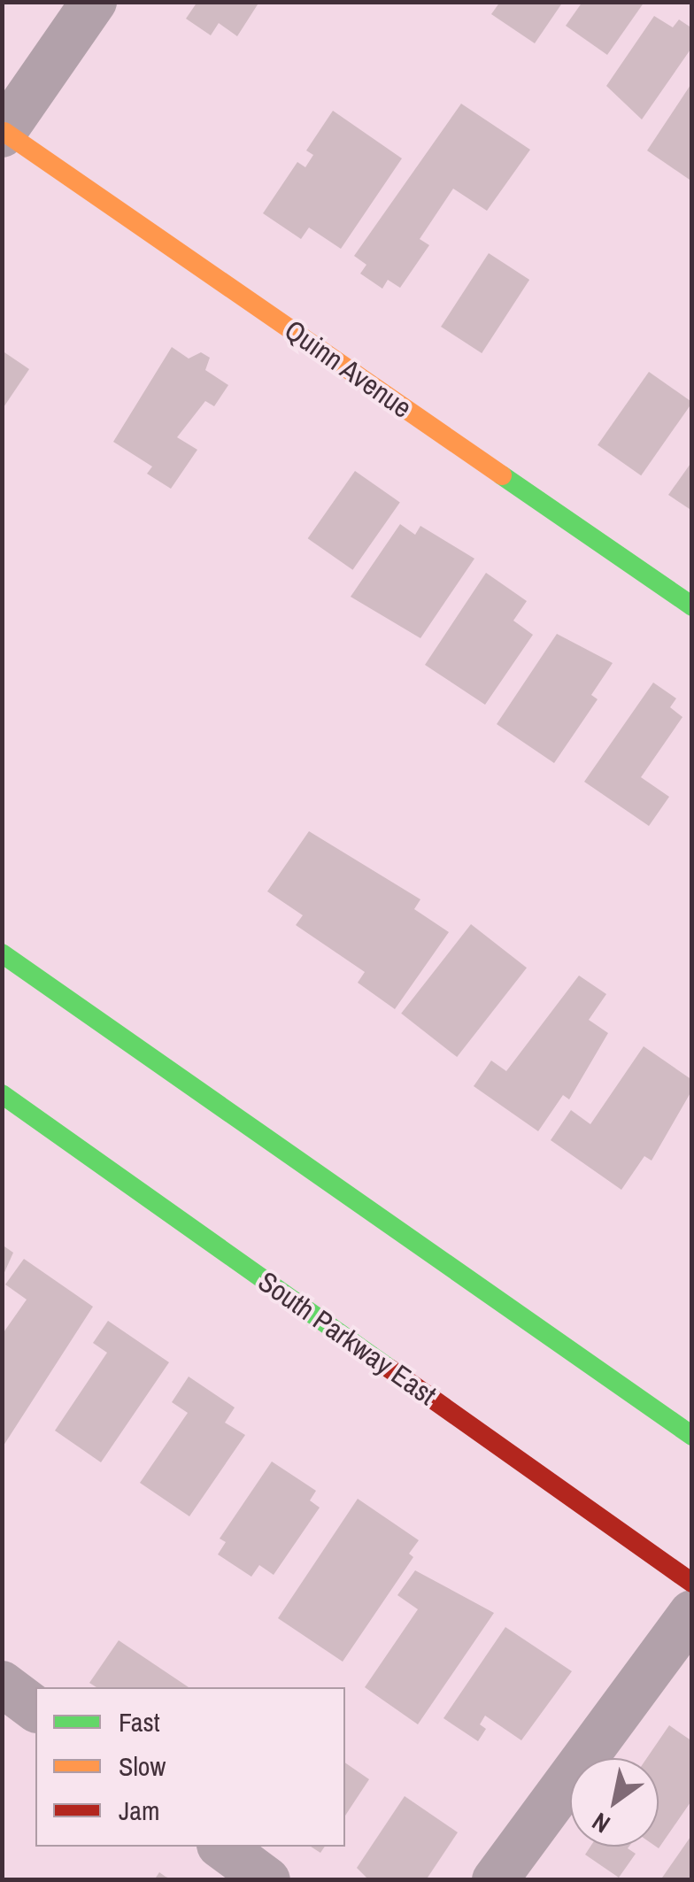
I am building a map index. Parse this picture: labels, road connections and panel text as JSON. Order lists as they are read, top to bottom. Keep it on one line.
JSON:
{"streets":{"main road":["Quinn Avenue","South Parkway East"]},"legend":["Fast","Slow","Jam"],"north":"bottom left"}
